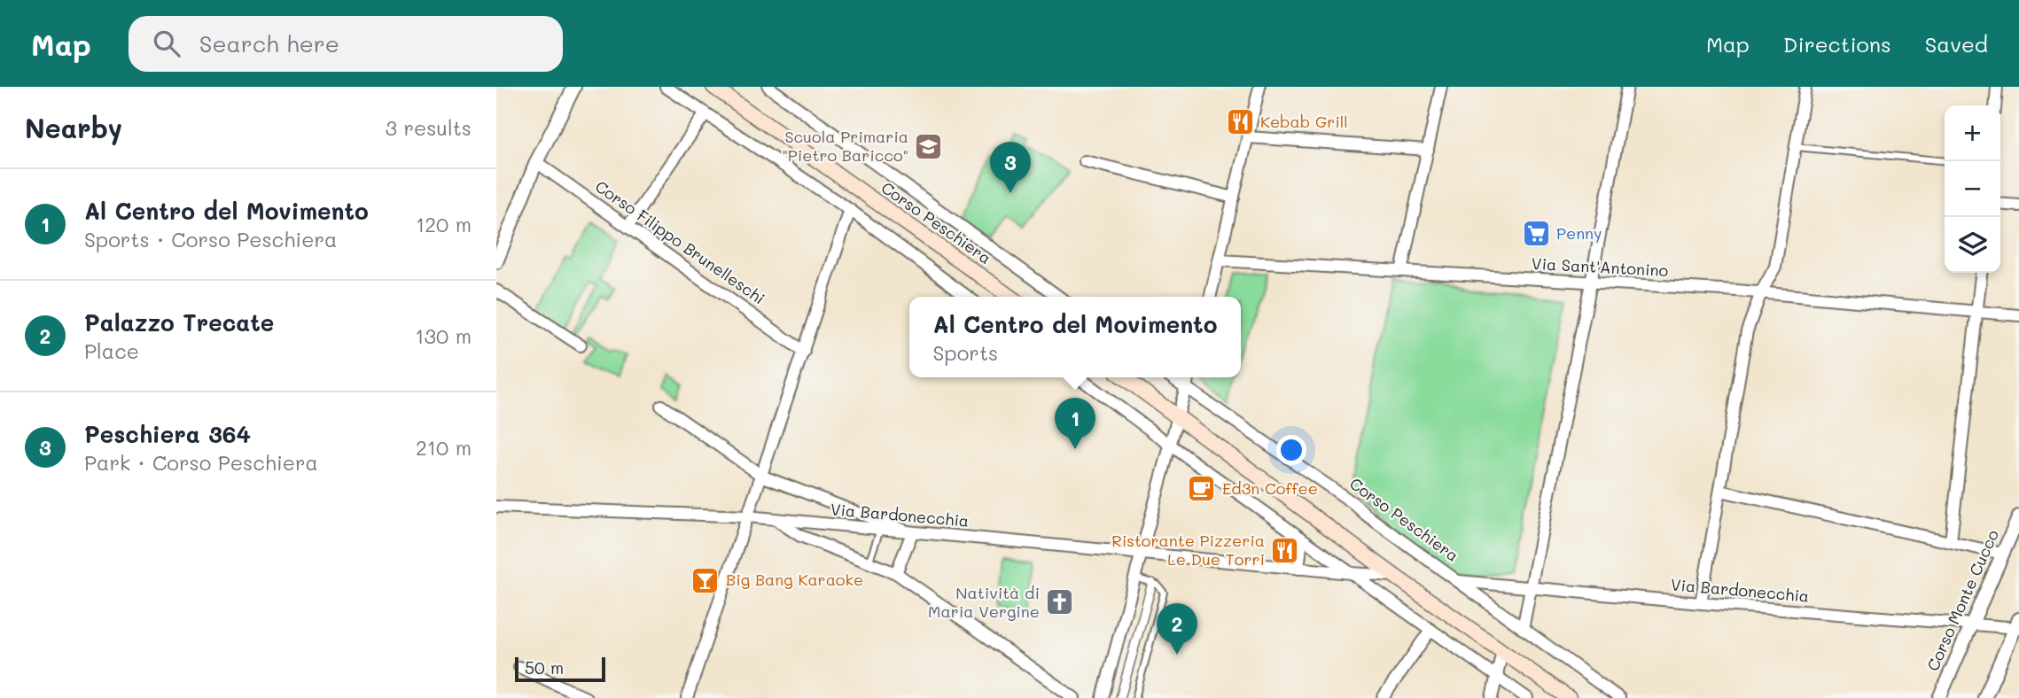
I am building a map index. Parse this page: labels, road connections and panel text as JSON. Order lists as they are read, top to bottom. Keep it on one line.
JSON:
{"streets":{"main road":["Corso Peschiera"],"street":["Corso Filippo Brunelleschi","Via Sant'Antonino","Via Bardonecchia","Corso Monte Cucco"]},"crossings":[["Corso Peschiera","Via Bardonecchia"],["Via Bardonecchia","Corso Monte Cucco"]],"places":{"restaurant":["Kebab Grill","Ristorante Pizzeria Le Due Torri"],"school or university":["Scuola Primaria \"Pietro Baricco\""],"supermarket":["Penny"],"cafe":["Ed3n Coffee"],"bar":["Big Bang Karaoke"],"church":["Natività di Maria Vergine"]},"scale_bar":"50 m","page":{"header":"Map","search":"Search here","nav":["Map","Directions","Saved"],"heading":["Nearby","3 results"],"map_buttons":["+","−"],"pins":["3","1","2"],"list":[{"mark":"1","name":"Al Centro del Movimento","note":"Sports · Corso Peschiera","value":"120 m"},{"mark":"2","name":"Palazzo Trecate","note":"Place","value":"130 m"},{"mark":"3","name":"Peschiera 364","note":"Park · Corso Peschiera","value":"210 m"}],"popup":["Al Centro del Movimento","Sports"],"scale":"50 m"}}
